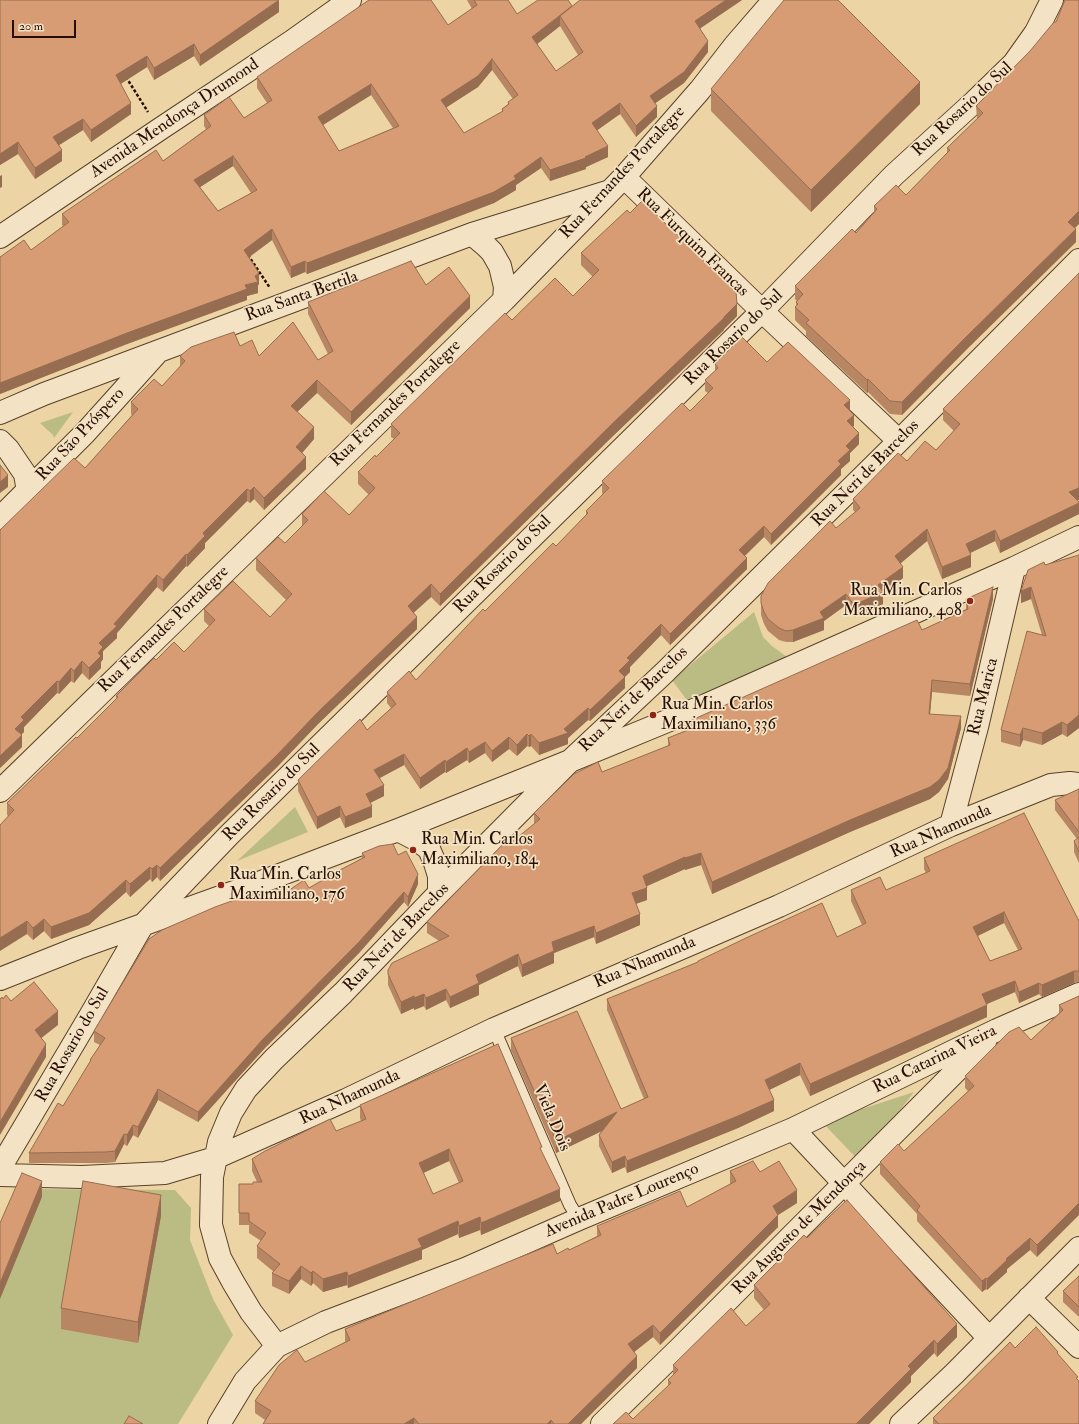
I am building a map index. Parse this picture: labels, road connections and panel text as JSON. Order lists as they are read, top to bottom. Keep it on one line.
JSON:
{"streets":{"street":["Rua Rosario do Sul","Avenida Mendonça Drumond","Rua Fernandes Portalegre","Rua Furquim Francas","Rua Santa Bertila","Rua São Próspero","Rua Neri de Barcelos","Rua Marica","Rua Nhamunda","Rua Catarina Vieira","Avenida Padre Lourenço","Rua Augusto de Mendonça"],"lane":["Viela Dois"]},"crossings":[["Rua Rosario do Sul","Rua Furquim Francas"],["Rua Fernandes Portalegre","Rua Furquim Francas"],["Rua Fernandes Portalegre","Rua Santa Bertila"],["Rua Furquim Francas","Rua Neri de Barcelos"],["Rua Santa Bertila","Rua São Próspero"],["Rua Neri de Barcelos","Rua Nhamunda"],["Rua Marica","Rua Nhamunda"],["Rua Nhamunda","Viela Dois"],["Rua Catarina Vieira","Avenida Padre Lourenço"],["Rua Catarina Vieira","Rua Augusto de Mendonça"],["Viela Dois","Avenida Padre Lourenço"]],"places":["Rua Min. Carlos Maximiliano, 408","Rua Min. Carlos Maximiliano, 336","Rua Min. Carlos Maximiliano, 184","Rua Min. Carlos Maximiliano, 176"],"scale_bar":"20 m"}
